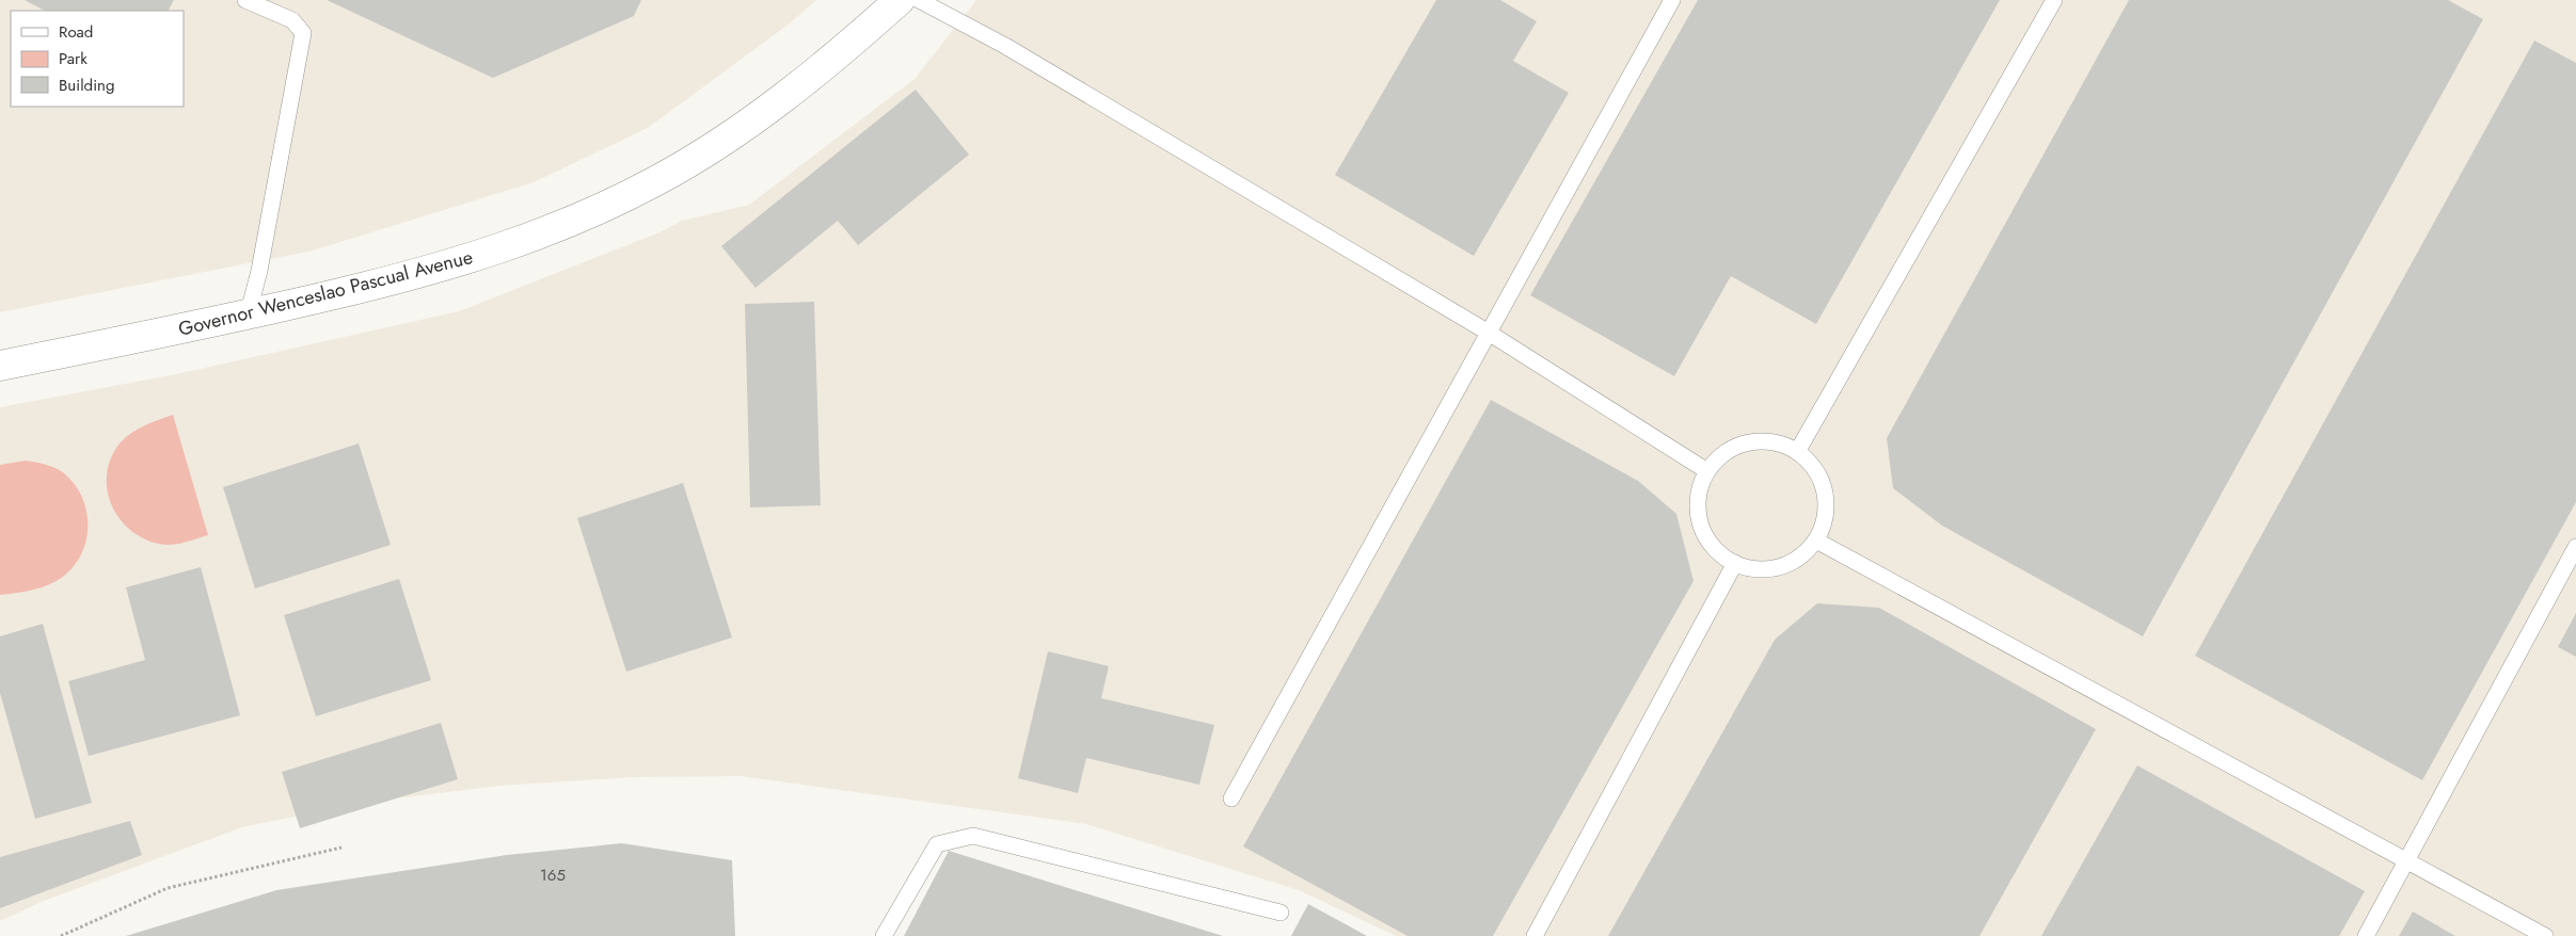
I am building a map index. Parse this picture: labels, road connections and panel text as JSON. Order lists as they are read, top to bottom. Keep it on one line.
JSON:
{"streets":{"main road":["Governor Wenceslao Pascual Avenue"]},"house_numbers":["165"],"legend":["Road","Park","Building"]}
